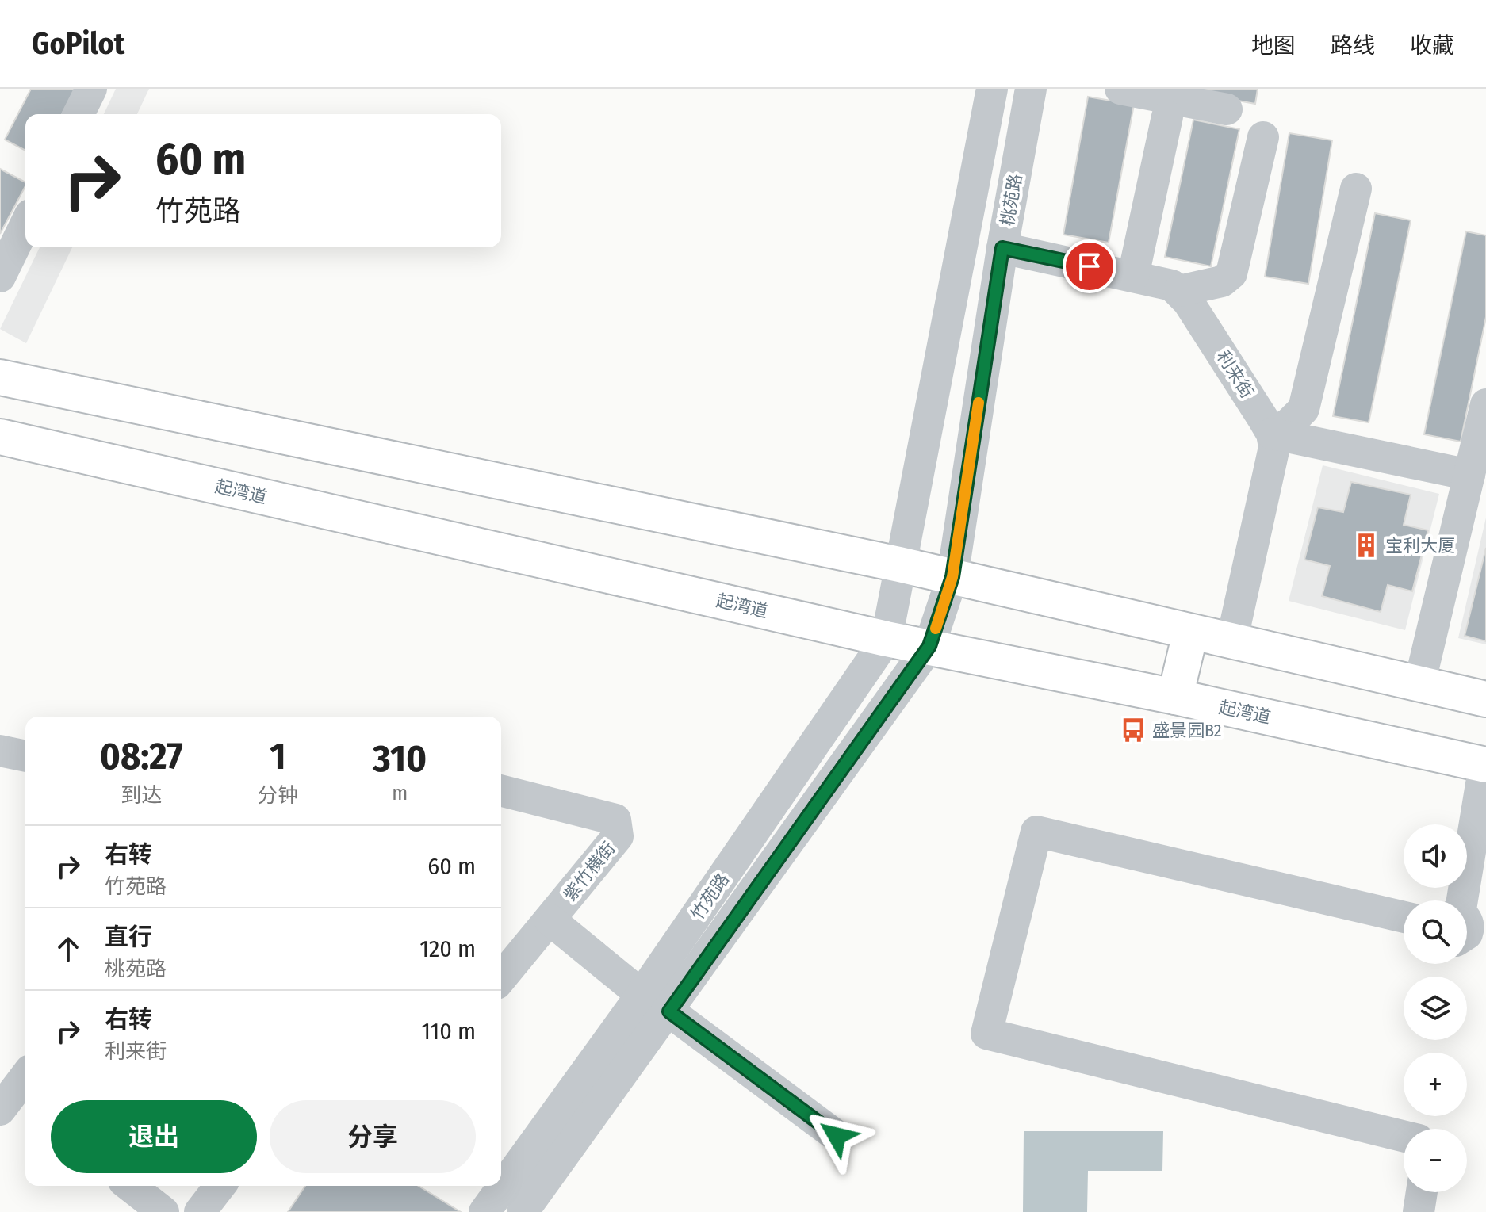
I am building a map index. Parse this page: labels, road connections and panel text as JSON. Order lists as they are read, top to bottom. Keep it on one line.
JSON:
{"streets":{"main road":["起湾道"],"street":["桃苑路","利来街","紫竹横街","竹苑路"]},"crossings":[["桃苑路","起湾道"],["桃苑路","竹苑路"],["起湾道","竹苑路"]],"places":{"building":["宝利大厦"],"bus stop":["盛景园B2"]},"page":{"header":"GoPilot","nav":["地图","路线","收藏"],"turn":["60 m","竹苑路"],"eta":["08:27","到达","1","分钟","310","m"],"map_buttons":["+","−"],"list":[{"name":"右转","note":"竹苑路","value":"60 m"},{"name":"直行","note":"桃苑路","value":"120 m"},{"name":"右转","note":"利来街","value":"110 m"}],"buttons":["退出","分享"]}}
